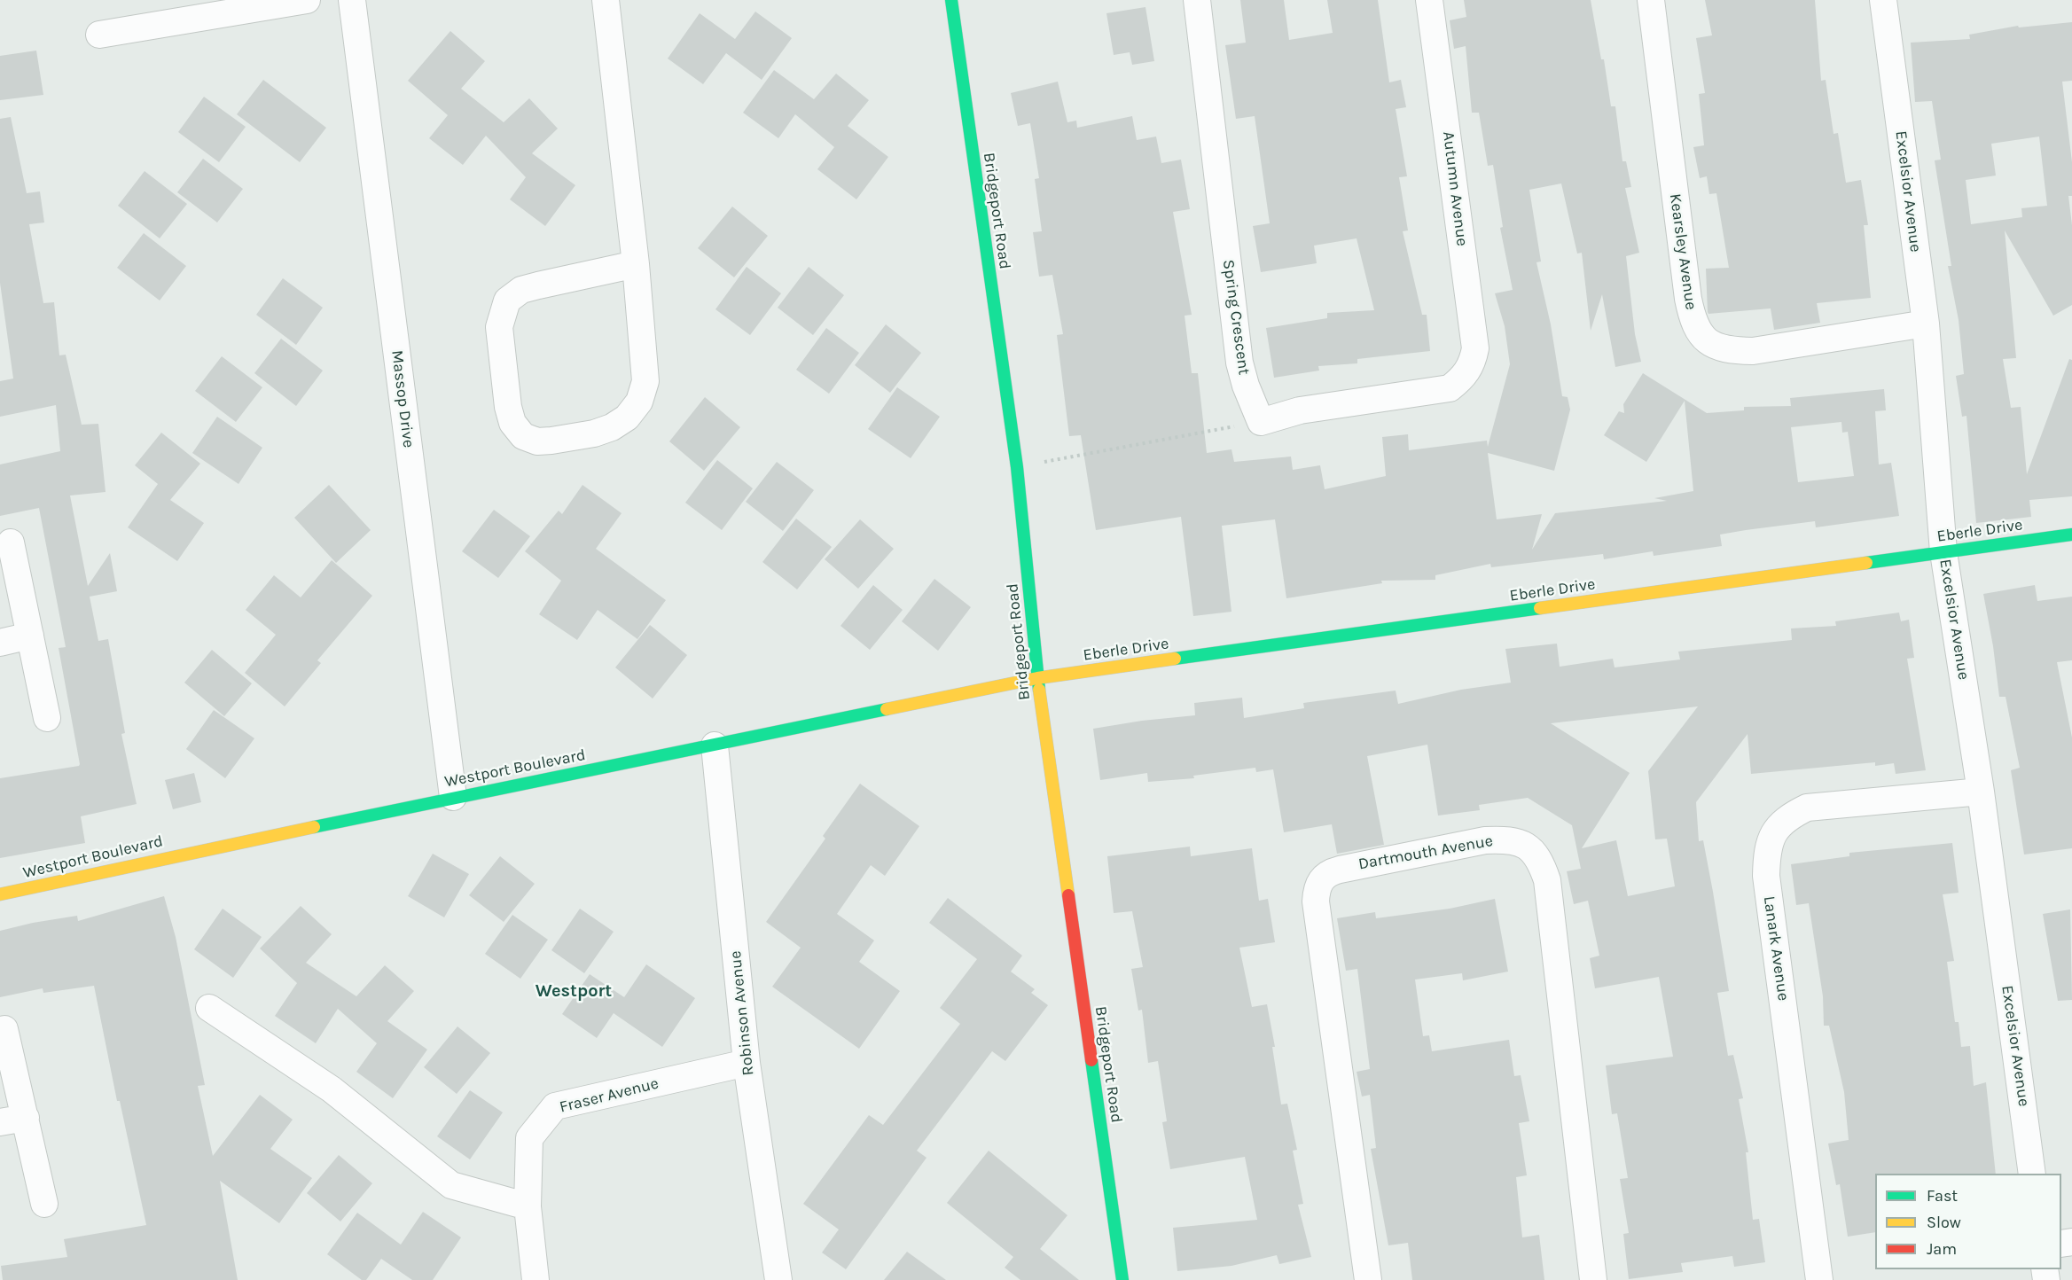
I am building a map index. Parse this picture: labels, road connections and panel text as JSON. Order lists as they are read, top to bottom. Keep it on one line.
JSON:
{"streets":{"street":["Autumn Avenue","Excelsior Avenue","Bridgeport Road","Kearsley Avenue","Spring Crescent","Massop Drive","Eberle Drive","Westport Boulevard","Dartmouth Avenue","Lanark Avenue","Robinson Avenue","Fraser Avenue"]},"crossings":[["Autumn Avenue","Spring Crescent"],["Excelsior Avenue","Kearsley Avenue"],["Excelsior Avenue","Eberle Drive"],["Excelsior Avenue","Lanark Avenue"],["Bridgeport Road","Eberle Drive"],["Bridgeport Road","Westport Boulevard"],["Massop Drive","Westport Boulevard"],["Eberle Drive","Westport Boulevard"],["Westport Boulevard","Robinson Avenue"],["Robinson Avenue","Fraser Avenue"]],"districts":["Westport"],"legend":["Fast","Slow","Jam"]}
